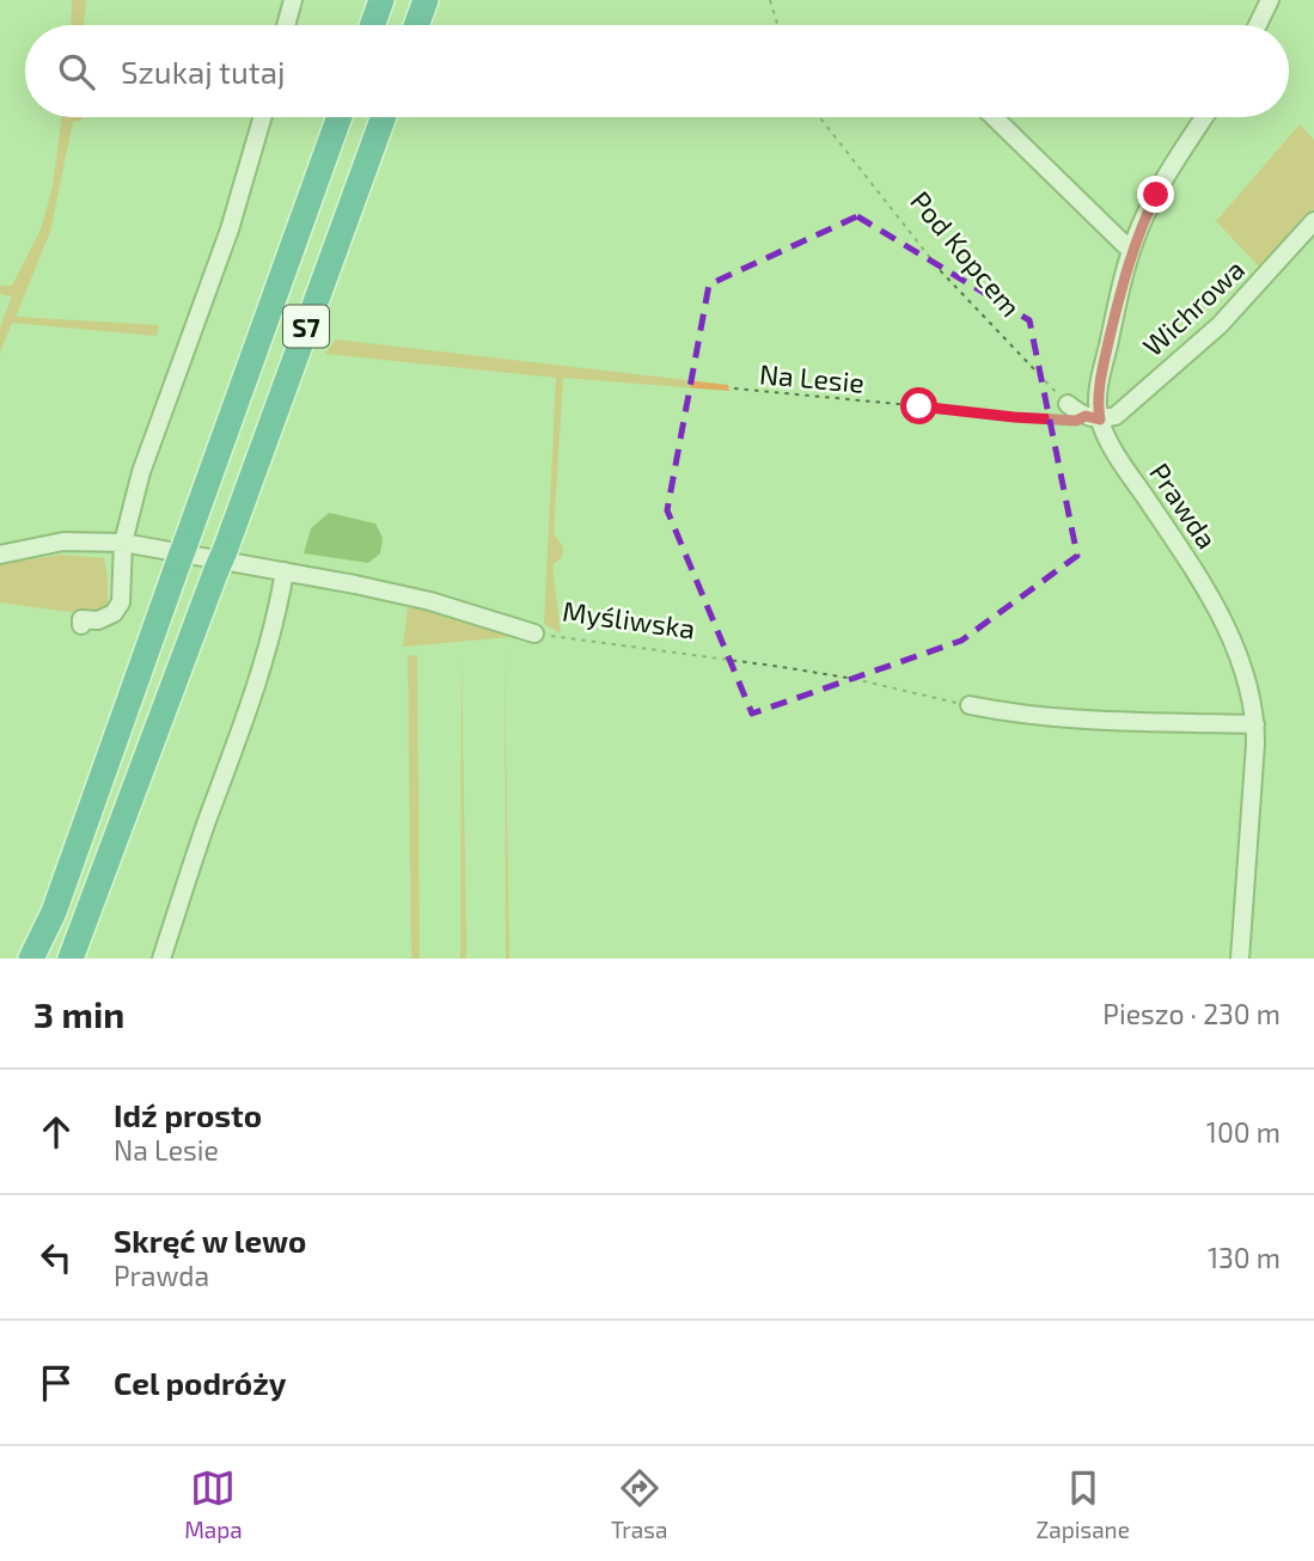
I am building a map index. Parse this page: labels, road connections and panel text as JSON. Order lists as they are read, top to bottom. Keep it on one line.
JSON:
{"streets":{"highway":["S7"],"street":["Wichrowa","Prawda","Myśliwska"],"path":["Pod Kopcem","Na Lesie"]},"crossings":[["Wichrowa","Na Lesie"],["Wichrowa","Prawda"],["Na Lesie","Prawda"]],"page":{"search":"Szukaj tutaj","heading":["3 min","Pieszo · 230 m"],"list":[["Idź prosto","Na Lesie","100 m"],["Skręć w lewo","Prawda","130 m"],"Cel podróży"],"nav":["Mapa","Trasa","Zapisane"]}}
